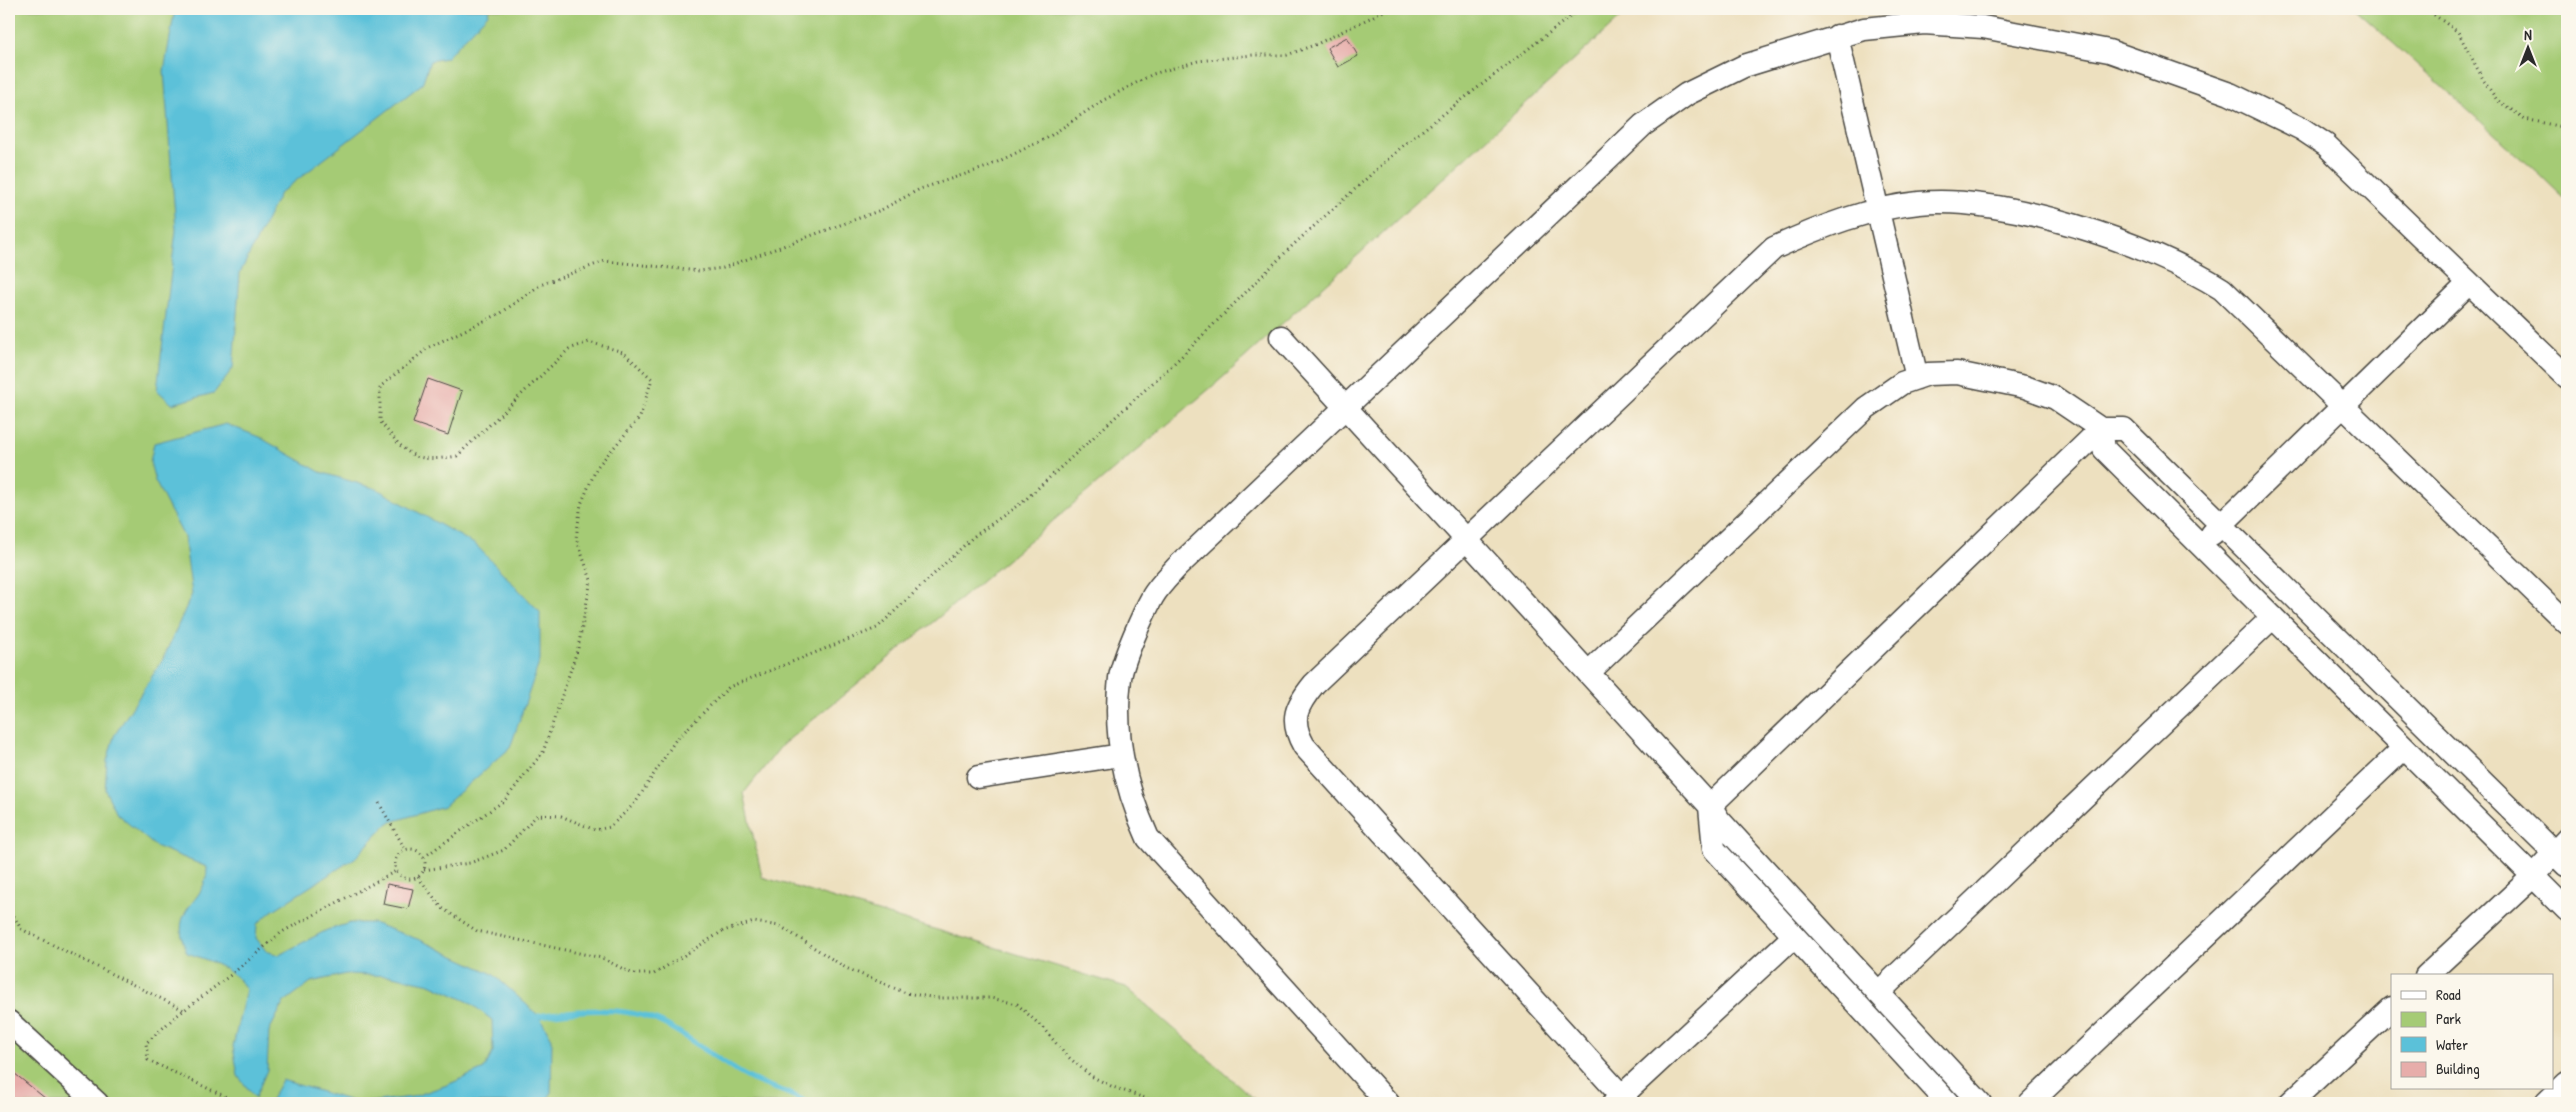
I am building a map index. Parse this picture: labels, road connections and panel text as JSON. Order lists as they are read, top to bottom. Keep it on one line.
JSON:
{"legend":["Road","Park","Water","Building"],"north":"top"}
